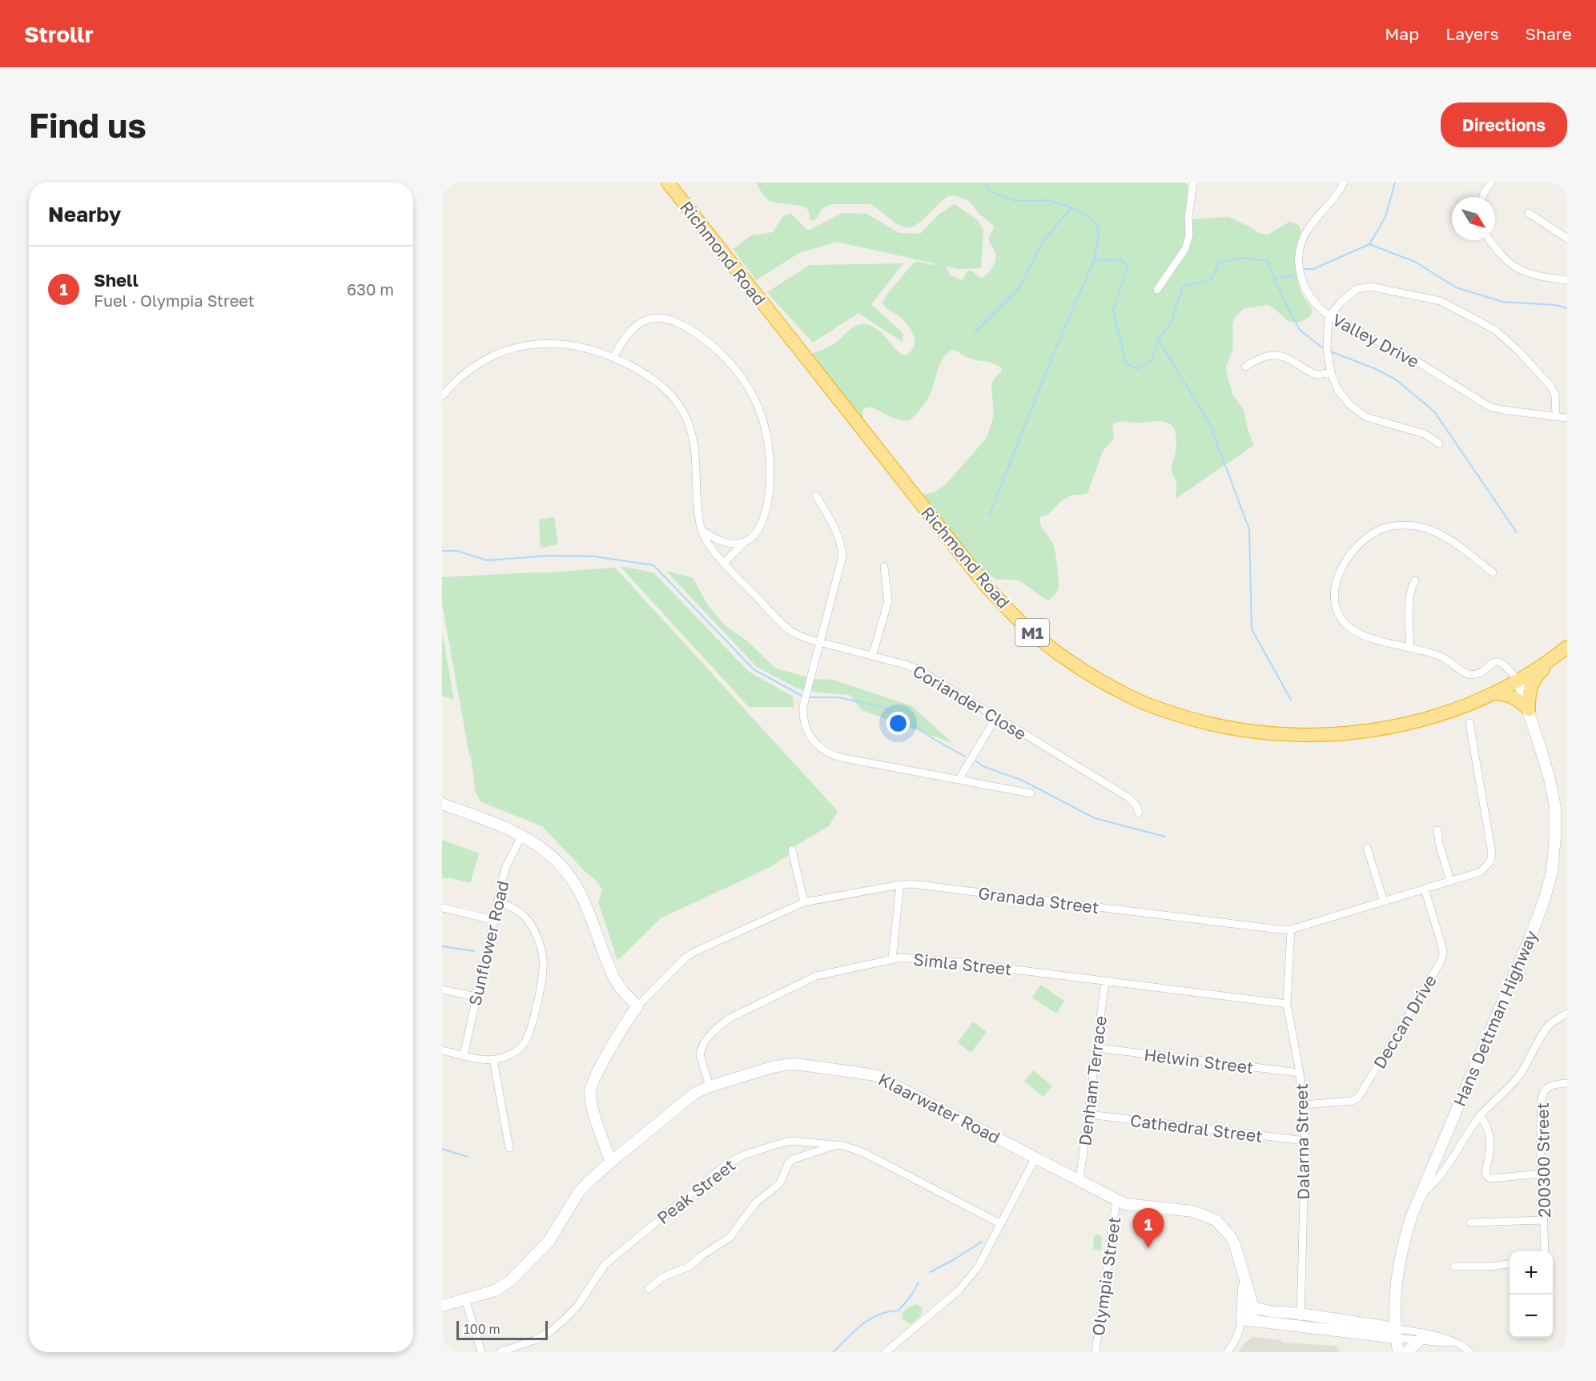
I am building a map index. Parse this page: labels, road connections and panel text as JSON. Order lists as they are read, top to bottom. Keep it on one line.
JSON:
{"streets":{"highway":["Richmond Road","M1"],"street":["Valley Drive","Coriander Close","Granada Street","Sunflower Road","Simla Street","Hans Dettman Highway","Deccan Drive","Helwin Street","Denham Terrace","Klaarwater Road","Cathedral Street","Dalarna Street","200300 Street","Peak Street","Olympia Street"]},"crossings":[["Richmond Road","Hans Dettman Highway"],["Granada Street","Deccan Drive"],["Granada Street","Klaarwater Road"],["Granada Street","Dalarna Street"],["Simla Street","Denham Terrace"],["Simla Street","Klaarwater Road"],["Simla Street","Dalarna Street"],["Deccan Drive","Dalarna Street"],["Helwin Street","Denham Terrace"],["Helwin Street","Dalarna Street"],["Denham Terrace","Klaarwater Road"],["Denham Terrace","Cathedral Street"],["Klaarwater Road","Olympia Street"],["Cathedral Street","Dalarna Street"]],"scale_bar":"100 m","north":"bottom right","page":{"header":"Strollr","nav":["Map","Layers","Share"],"buttons":"Directions","title":"Find us","heading":"Nearby","list":[{"mark":"1","name":"Shell","note":"Fuel · Olympia Street","value":"630 m"}],"pins":"1","map_buttons":["+","−"],"scale":"100 m"}}
